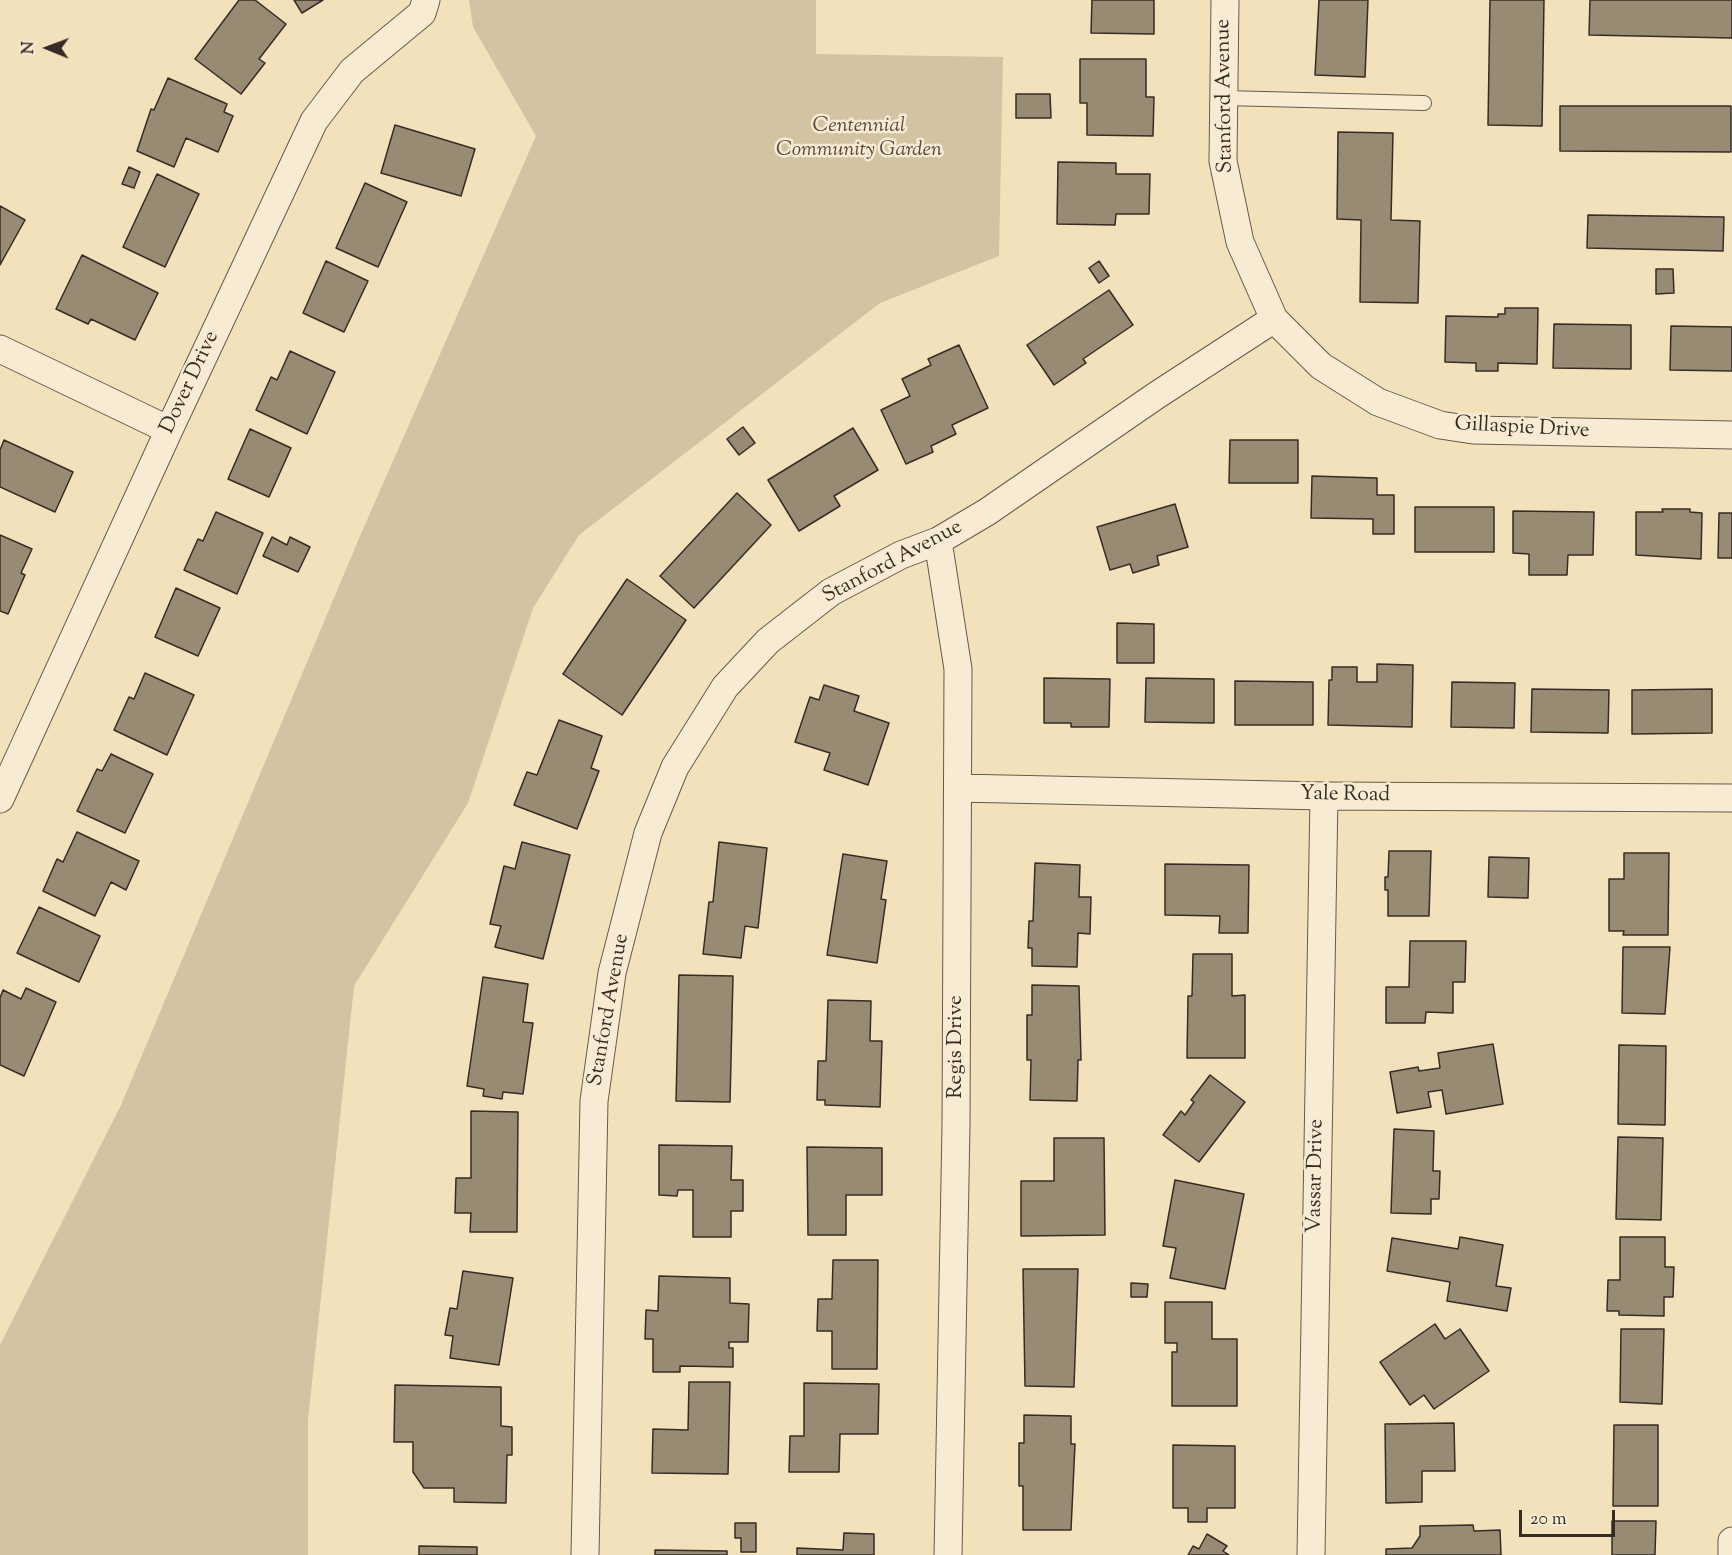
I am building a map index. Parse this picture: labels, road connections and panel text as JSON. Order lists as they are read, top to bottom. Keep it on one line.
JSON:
{"streets":{"street":["Stanford Avenue","Dover Drive","Gillaspie Drive","Yale Road","Regis Drive","Vassar Drive"]},"crossings":[["Stanford Avenue","Gillaspie Drive"],["Stanford Avenue","Regis Drive"],["Yale Road","Regis Drive"],["Yale Road","Vassar Drive"]],"parks":["Centennial Community Garden"],"scale_bar":"20 m","north":"left"}
